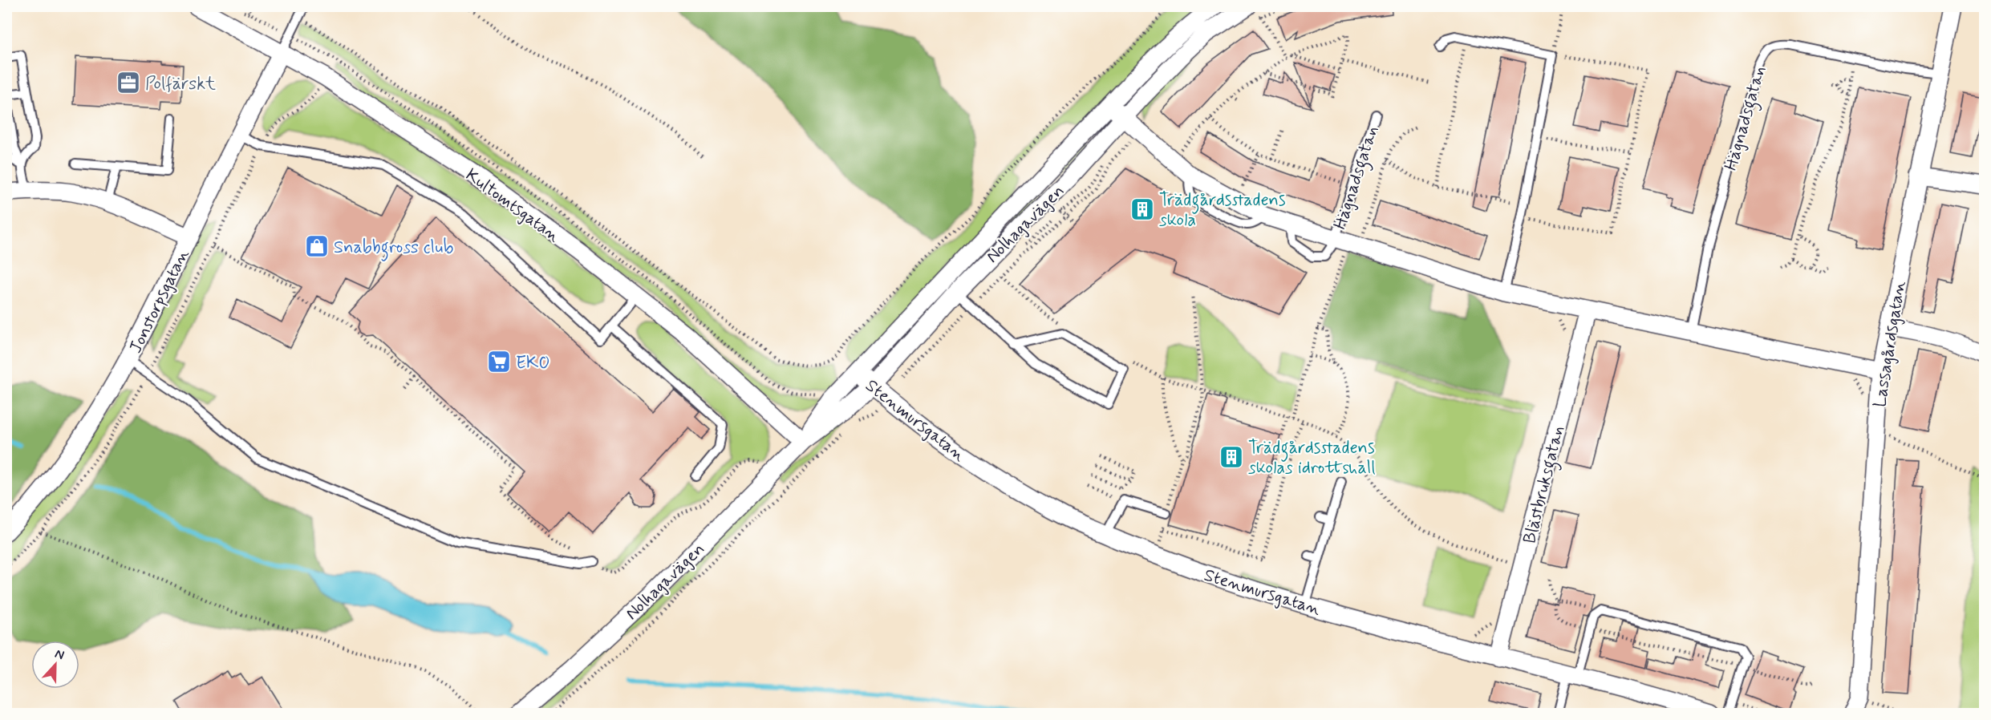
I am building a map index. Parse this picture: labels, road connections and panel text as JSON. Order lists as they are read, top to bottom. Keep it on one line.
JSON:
{"streets":{"street":["Hägnadsgatan","Kultomtsgatan","Nolhagavägen","Jonstorpsgatan","Lassagårdsgatan","Stenmursgatan","Blästbruksgatan"]},"crossings":[["Hägnadsgatan","Nolhagavägen"],["Hägnadsgatan","Lassagårdsgatan"],["Hägnadsgatan","Blästbruksgatan"],["Kultomtsgatan","Nolhagavägen"],["Kultomtsgatan","Jonstorpsgatan"],["Nolhagavägen","Stenmursgatan"],["Stenmursgatan","Blästbruksgatan"]],"places":{"office":["Polfärskt"],"building":["Trädgårdsstadens skola","Trädgårdsstadens skolas idrottshall"],"shop":["Snabbgross club"],"supermarket":["EKO"]},"north":"top"}
